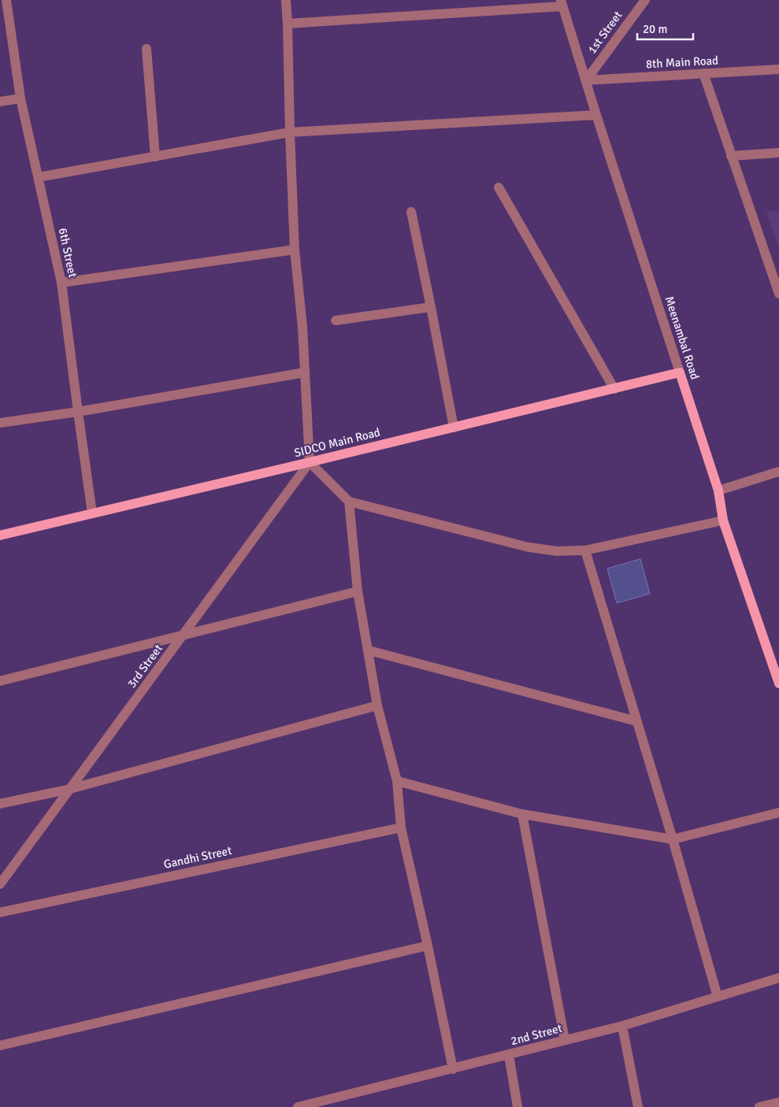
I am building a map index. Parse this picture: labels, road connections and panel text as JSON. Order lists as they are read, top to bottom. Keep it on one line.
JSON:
{"streets":{"main road":["Meenambal Road","SIDCO Main Road"],"street":["1st Street","8th Main Road","6th Street","3rd Street","Gandhi Street","2nd Street"]},"crossings":[["1st Street","8th Main Road"],["1st Street","Meenambal Road"],["8th Main Road","Meenambal Road"],["6th Street","SIDCO Main Road"],["Meenambal Road","SIDCO Main Road"],["SIDCO Main Road","3rd Street"]],"scale_bar":"20 m"}
